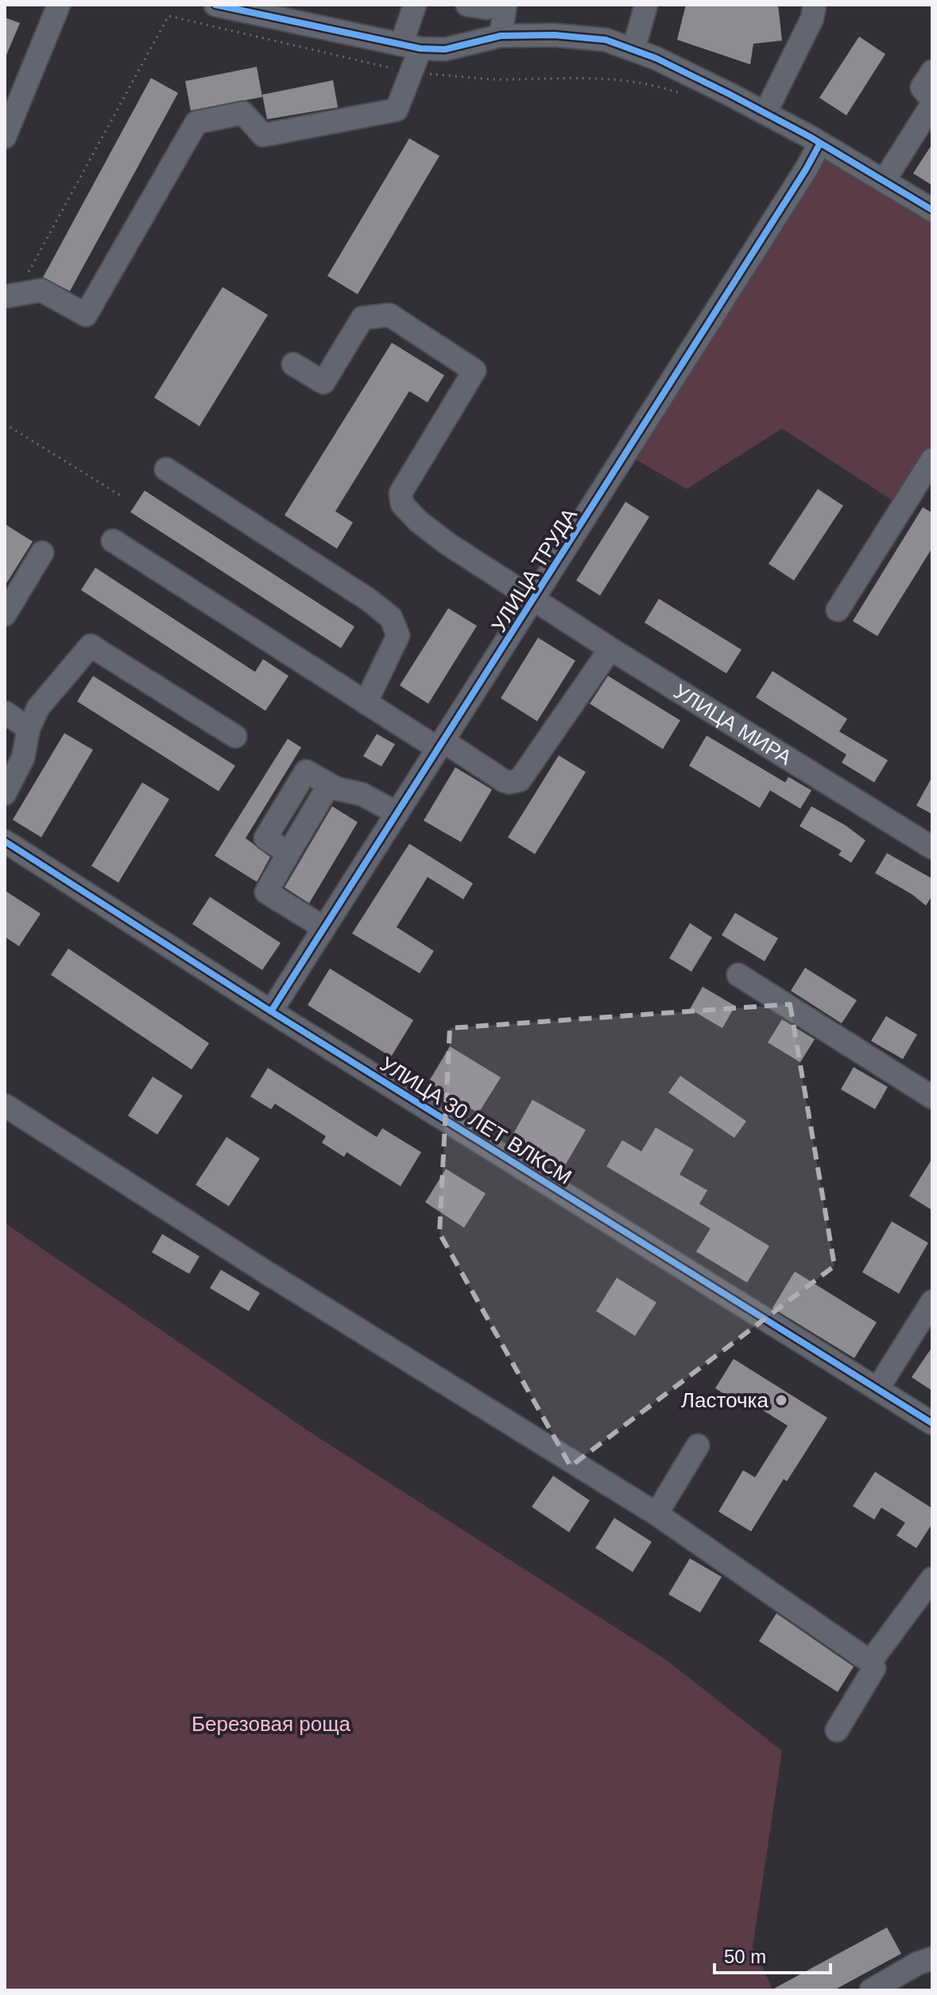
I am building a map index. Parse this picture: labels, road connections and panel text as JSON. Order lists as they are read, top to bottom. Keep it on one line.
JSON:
{"streets":{"street":["УЛИЦА ТРУДА","УЛИЦА МИРА","УЛИЦА 30 ЛЕТ ВЛКСМ"]},"crossings":[["УЛИЦА ТРУДА","УЛИЦА МИРА"],["УЛИЦА ТРУДА","УЛИЦА 30 ЛЕТ ВЛКСМ"]],"parks":["Березовая роща"],"places":["Ласточка"],"scale_bar":"50 m"}
